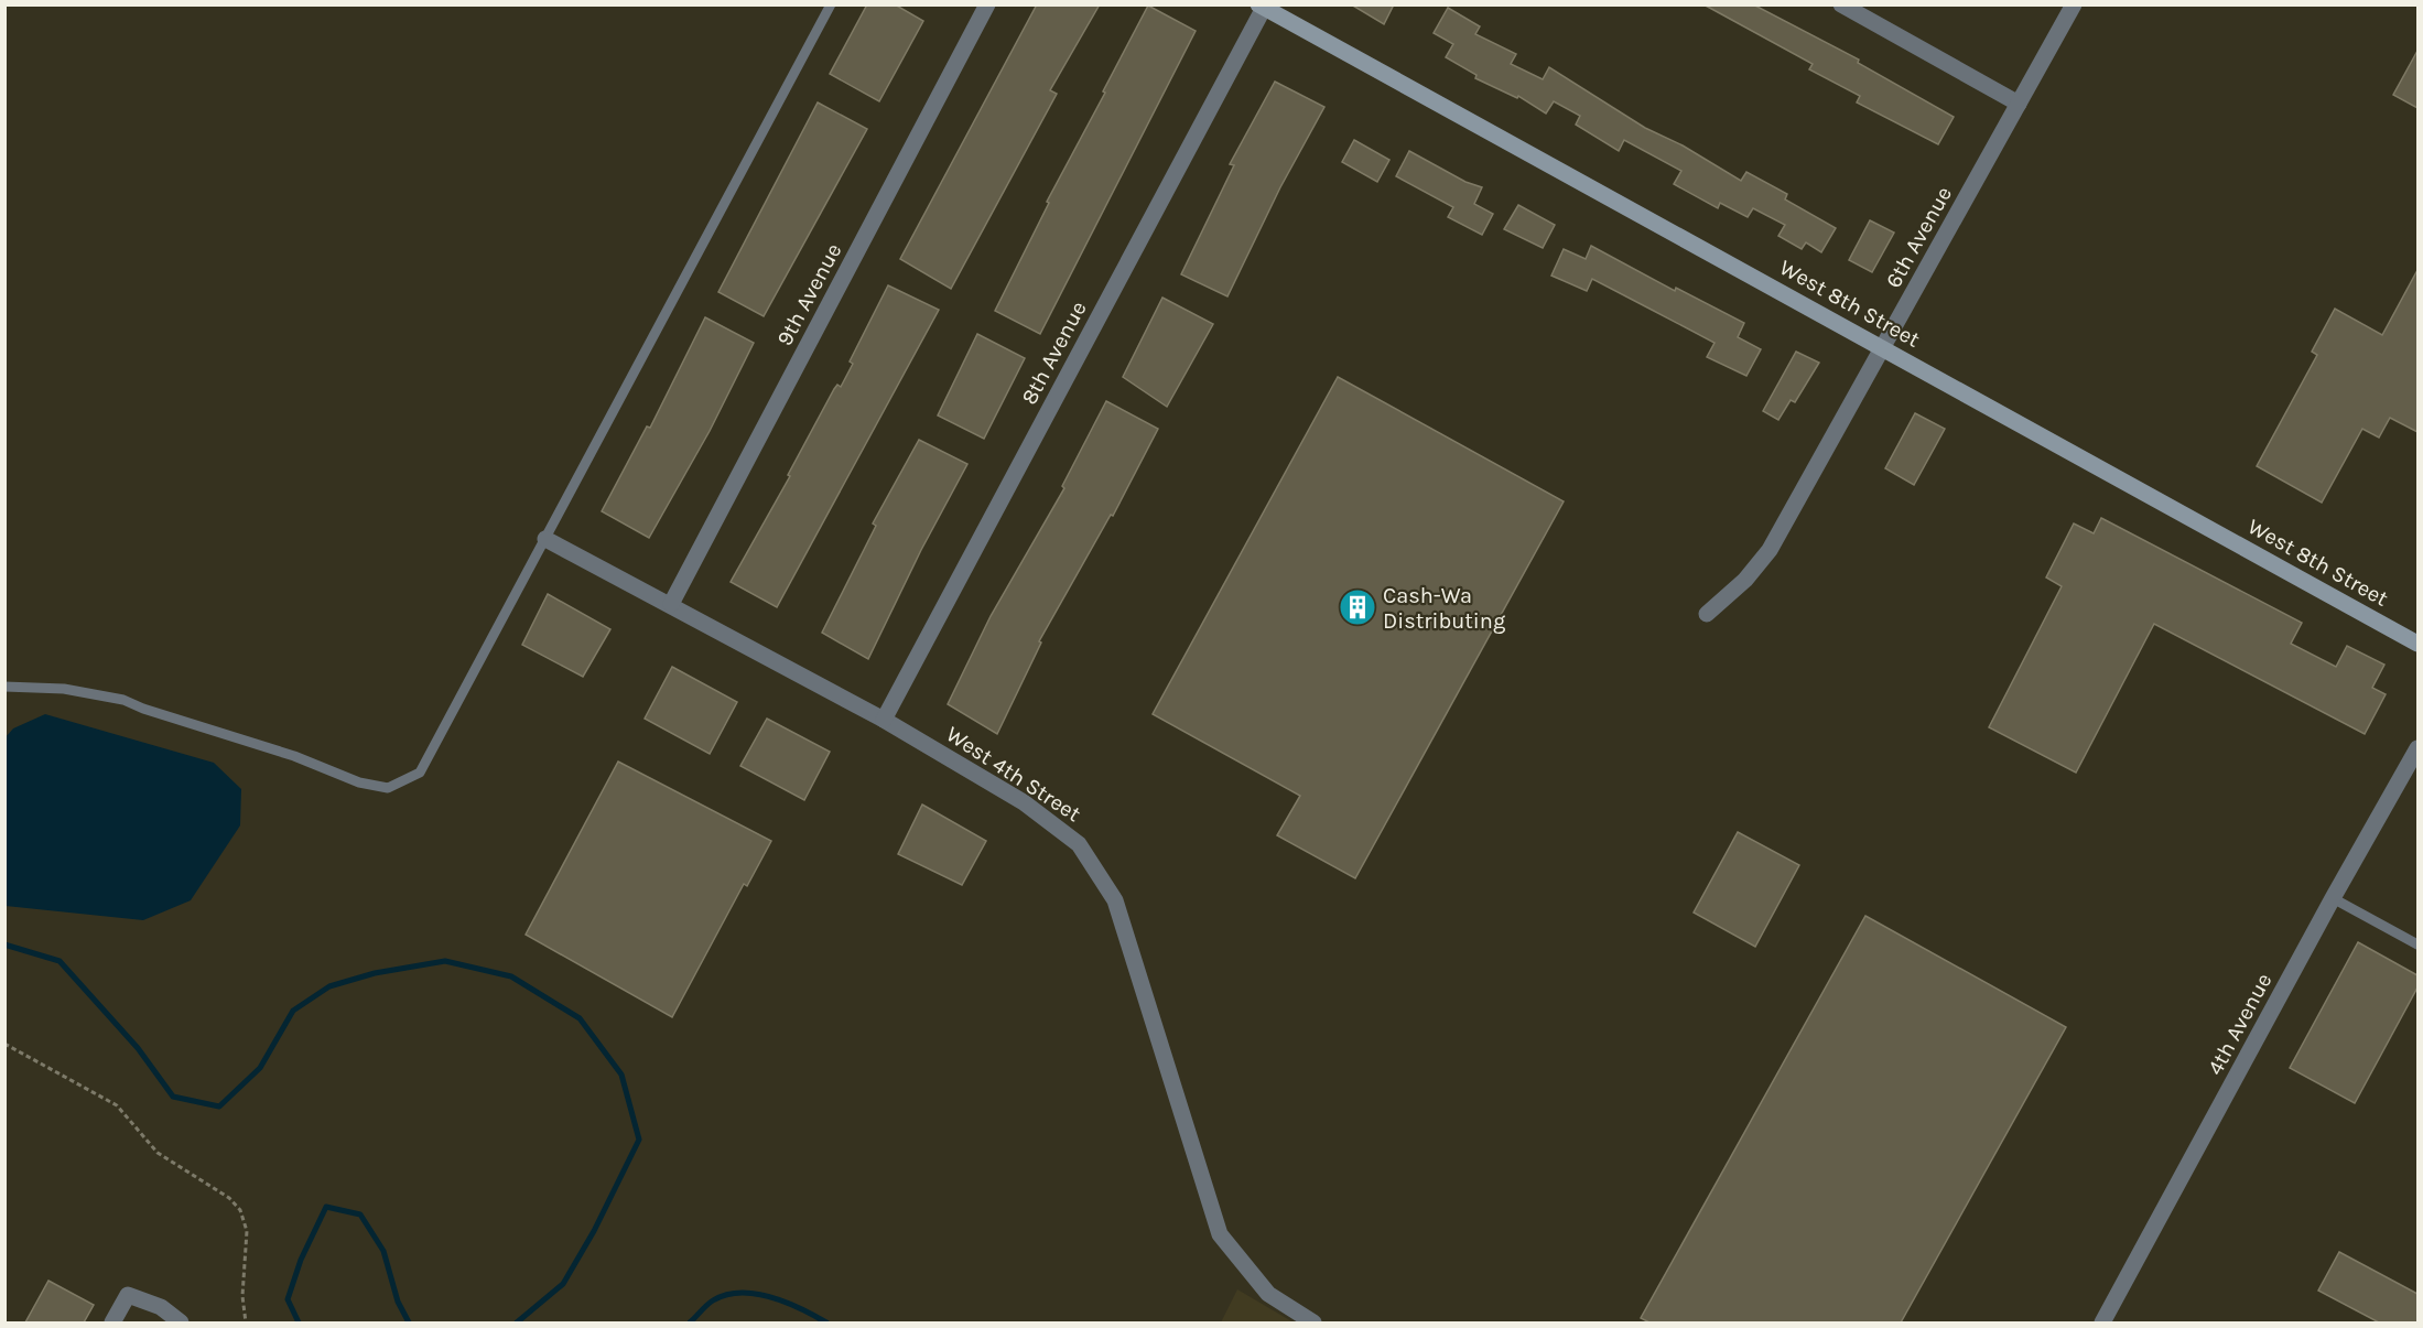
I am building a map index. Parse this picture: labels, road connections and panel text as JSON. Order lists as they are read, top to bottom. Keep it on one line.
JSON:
{"streets":{"street":["6th Avenue","9th Avenue","West 8th Street","8th Avenue","West 4th Street","4th Avenue"]},"crossings":[["6th Avenue","West 8th Street"],["9th Avenue","West 4th Street"],["West 8th Street","8th Avenue"],["8th Avenue","West 4th Street"]],"places":{"building":["Cash-Wa Distributing"]}}
